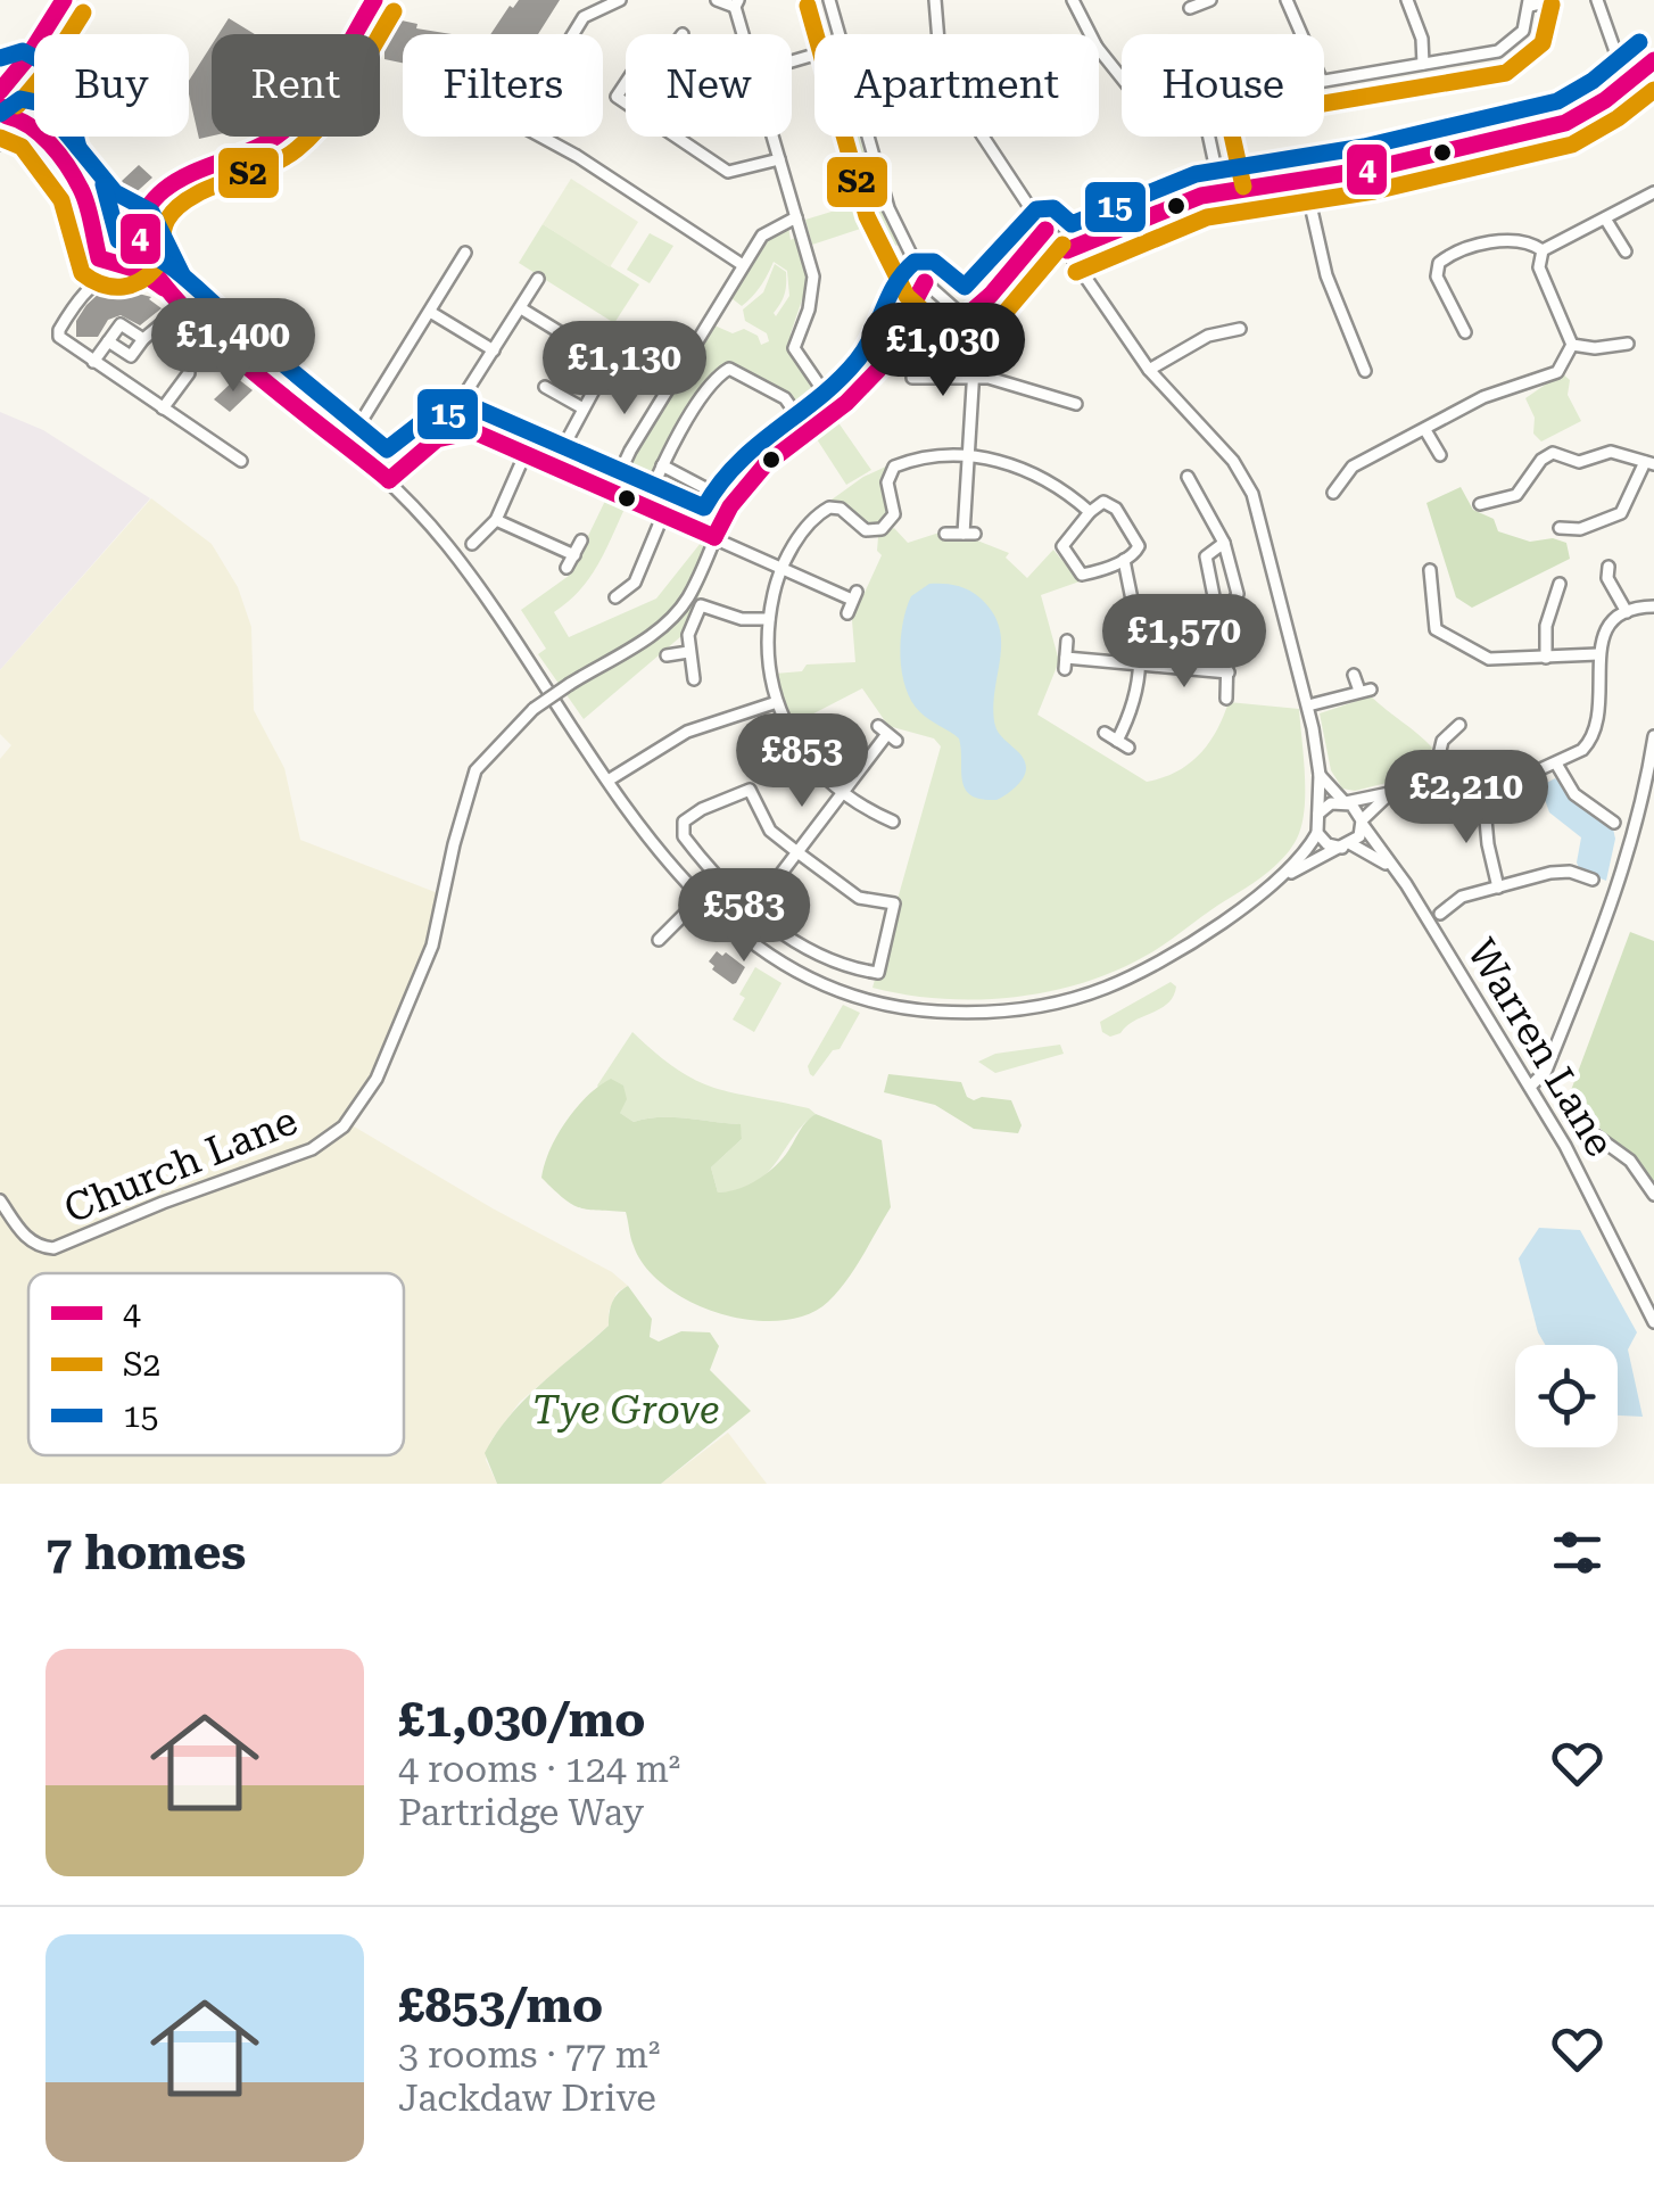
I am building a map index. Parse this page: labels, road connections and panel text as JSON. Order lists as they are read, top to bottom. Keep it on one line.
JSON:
{"streets":{"street":["Warren Lane","Church Lane"]},"parks":["Tye Grove"],"lines":["transit line 4","transit line S2","transit line 15"],"legend":["4","S2","15"],"page":{"chip":["Buy","Rent","Filters","New","Apartment","House"],"price":["£1,400","£1,030","£1,130","£1,570","£853","£2,210","£583"],"heading":"7 homes","list":[{"name":"£1,030/mo","note":"4 rooms · 124 m² · Partridge Way"},{"name":"£853/mo","note":"3 rooms · 77 m² · Jackdaw Drive"}]}}
